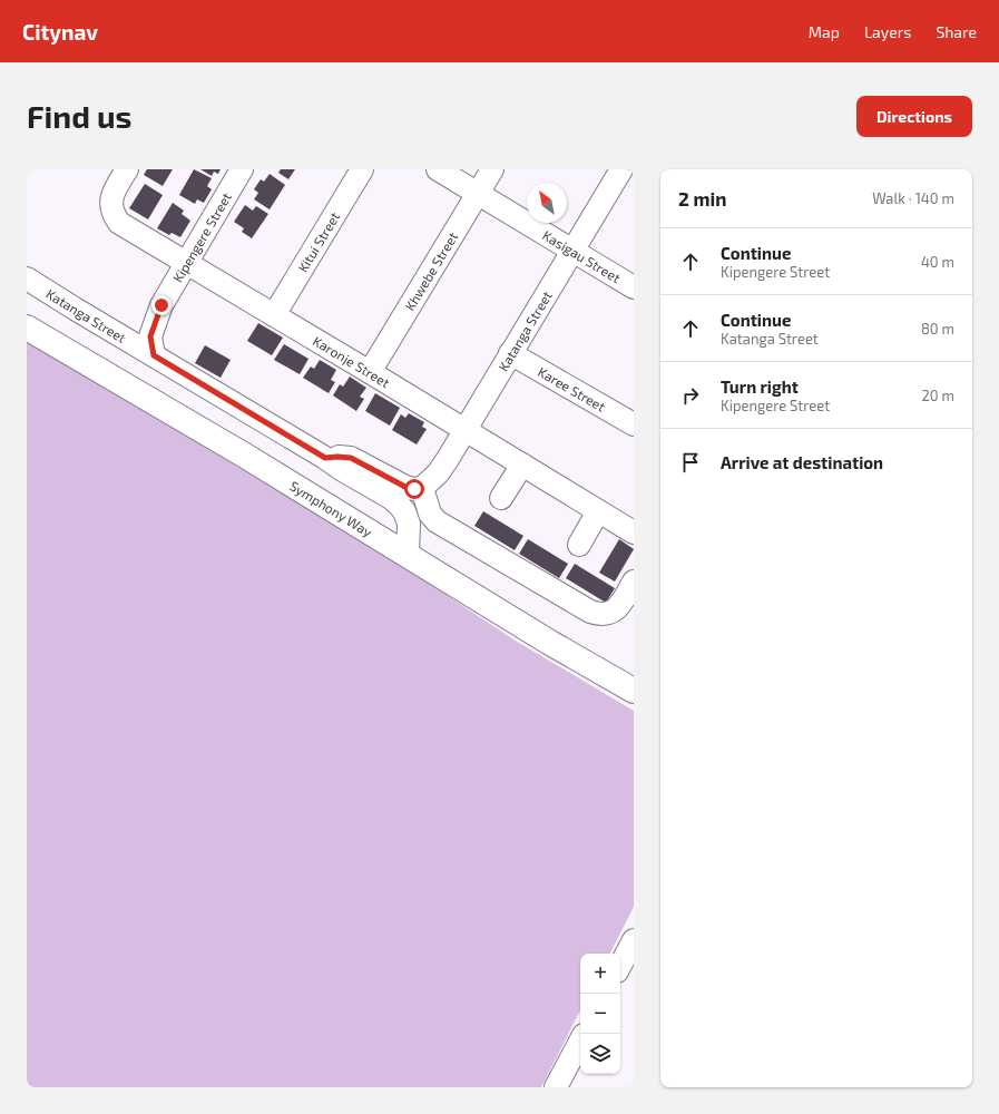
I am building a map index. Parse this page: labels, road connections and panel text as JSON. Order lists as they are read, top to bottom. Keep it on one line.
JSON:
{"streets":{"main road":["Symphony Way"],"street":["Kipengere Street","Kitui Street","Kasigau Street","Khwebe Street","Katanga Street","Karonje Street","Karee Street"]},"crossings":[["Kipengere Street","Katanga Street"],["Kipengere Street","Karonje Street"],["Kitui Street","Karonje Street"],["Kasigau Street","Khwebe Street"],["Kasigau Street","Katanga Street"],["Khwebe Street","Karonje Street"],["Katanga Street","Karonje Street"],["Katanga Street","Karee Street"],["Katanga Street","Symphony Way"]],"north":"top left","page":{"header":"Citynav","nav":["Map","Layers","Share"],"buttons":"Directions","title":"Find us","heading":["2 min","Walk · 140 m"],"list":[["Continue","Kipengere Street","40 m"],["Continue","Katanga Street","80 m"],["Turn right","Kipengere Street","20 m"],"Arrive at destination"],"map_buttons":["+","−"]}}
